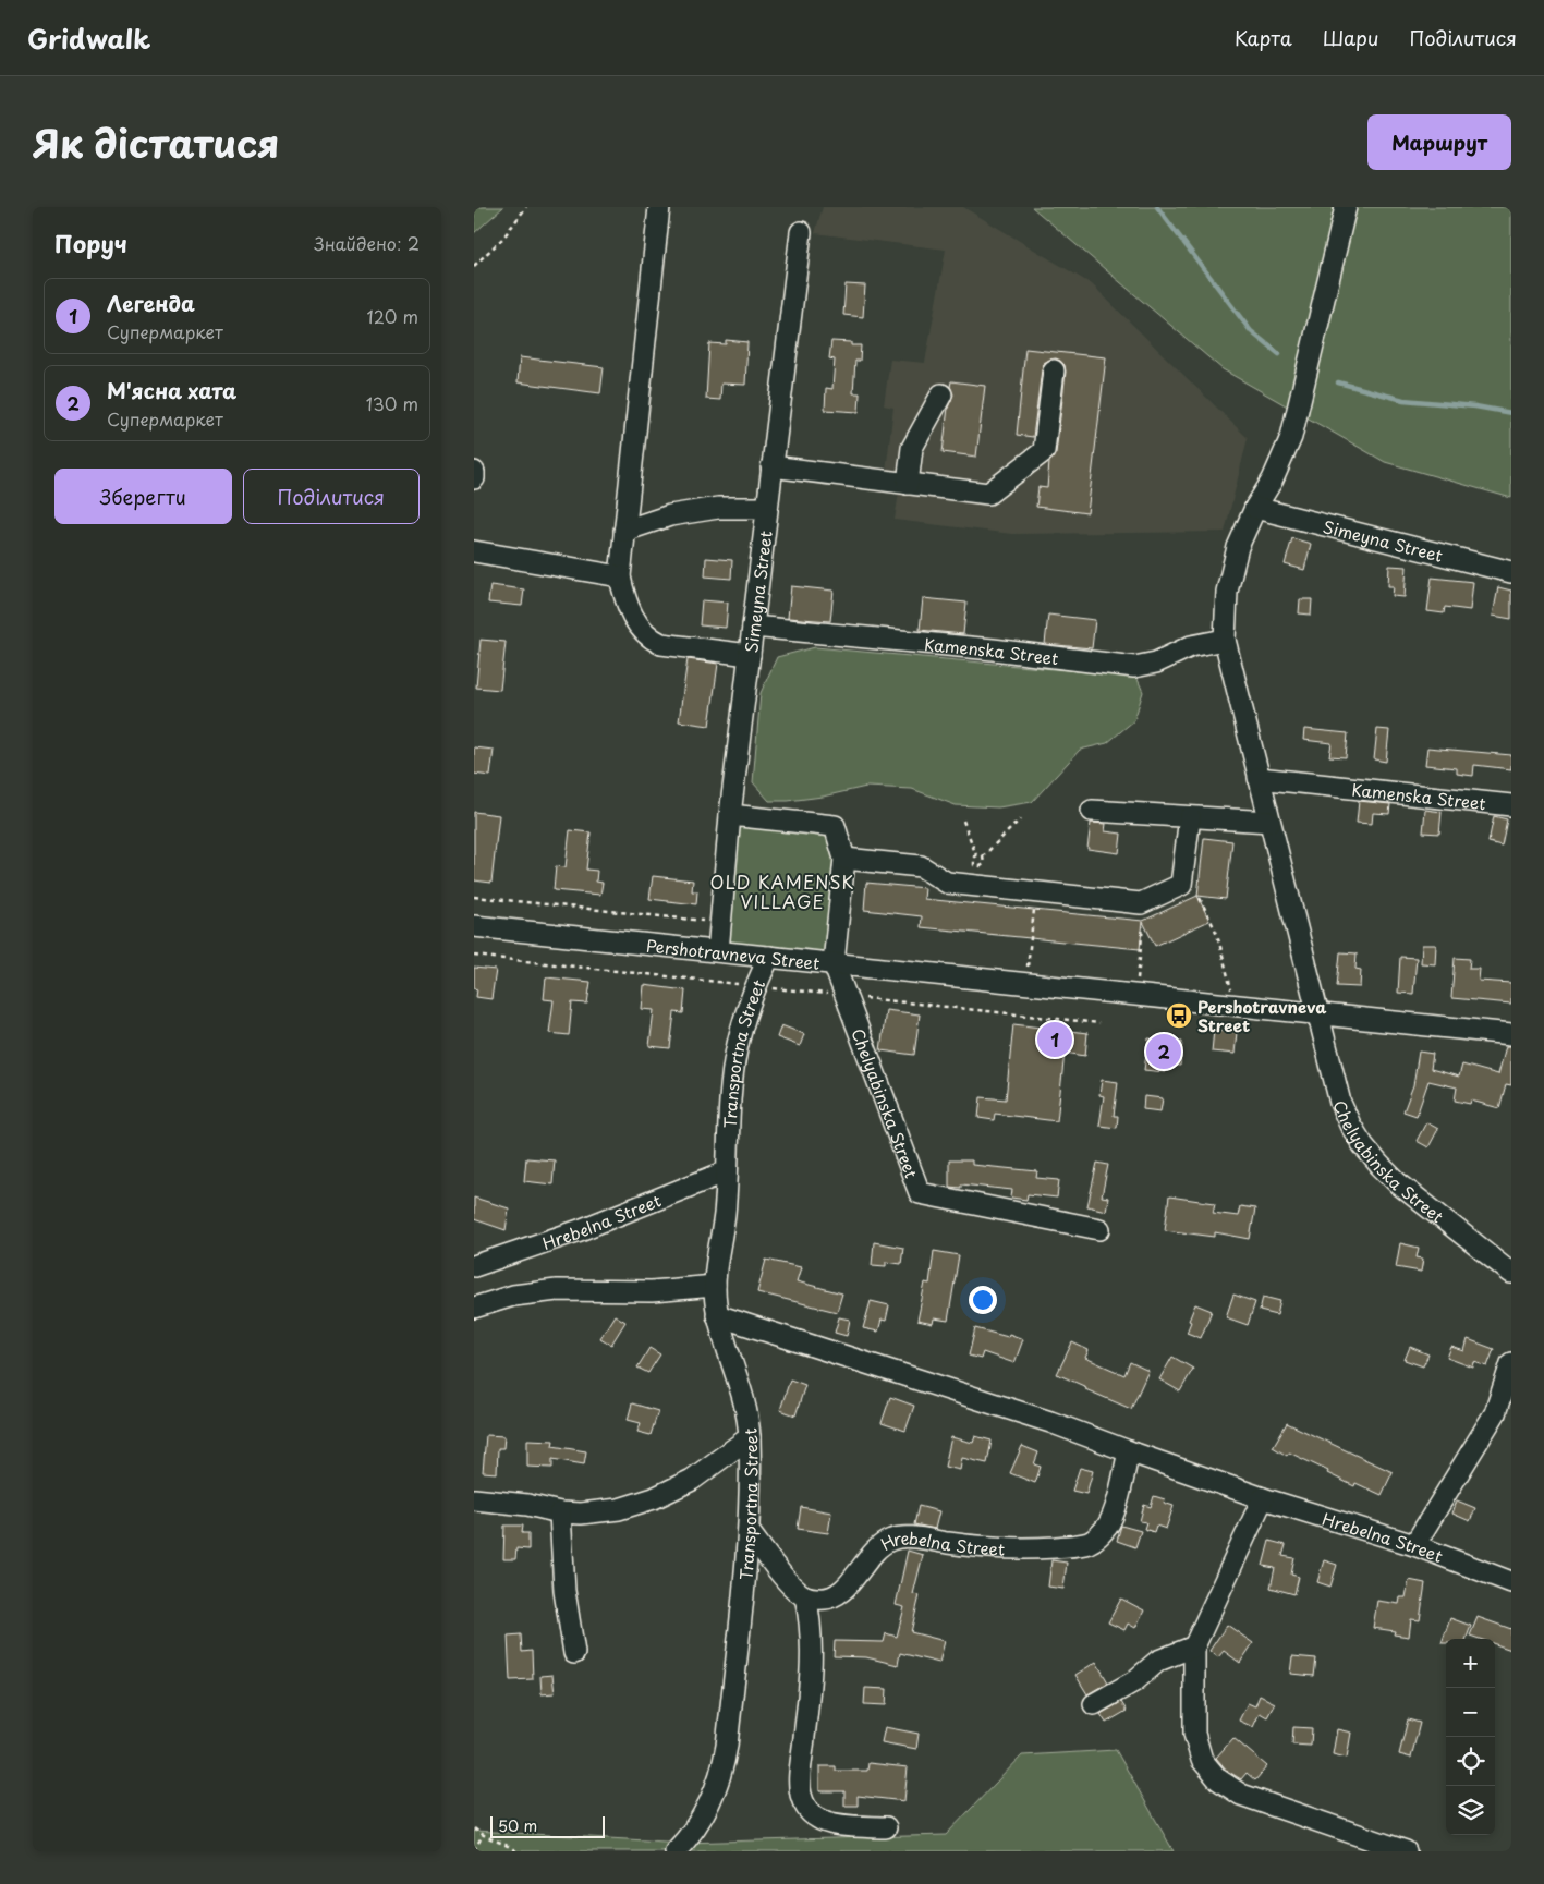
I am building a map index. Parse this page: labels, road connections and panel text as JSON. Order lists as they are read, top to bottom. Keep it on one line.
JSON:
{"streets":{"street":["Simeyna Street","Kamenska Street","Pershotravneva Street","Transportna Street","Chelyabinska Street","Hrebelna Street"]},"crossings":[["Simeyna Street","Kamenska Street"],["Simeyna Street","Pershotravneva Street"],["Simeyna Street","Chelyabinska Street"],["Kamenska Street","Chelyabinska Street"],["Pershotravneva Street","Transportna Street"],["Pershotravneva Street","Chelyabinska Street"],["Transportna Street","Hrebelna Street"]],"districts":["OLD KAMENSK VILLAGE"],"places":{"bus stop":["Pershotravneva Street"]},"scale_bar":"50 m","page":{"header":"Gridwalk","nav":["Карта","Шари","Поділитися"],"title":"Як дістатися","buttons":["Маршрут",["Зберегти","Поділитися"]],"heading":["Поруч","Знайдено: 2"],"list":[{"mark":"1","name":"Легенда","note":"Супермаркет","value":"120 m"},{"mark":"2","name":"М'ясна хата","note":"Супермаркет","value":"130 m"}],"pins":["1","2"],"map_buttons":["+","−"],"scale":"50 m"}}
